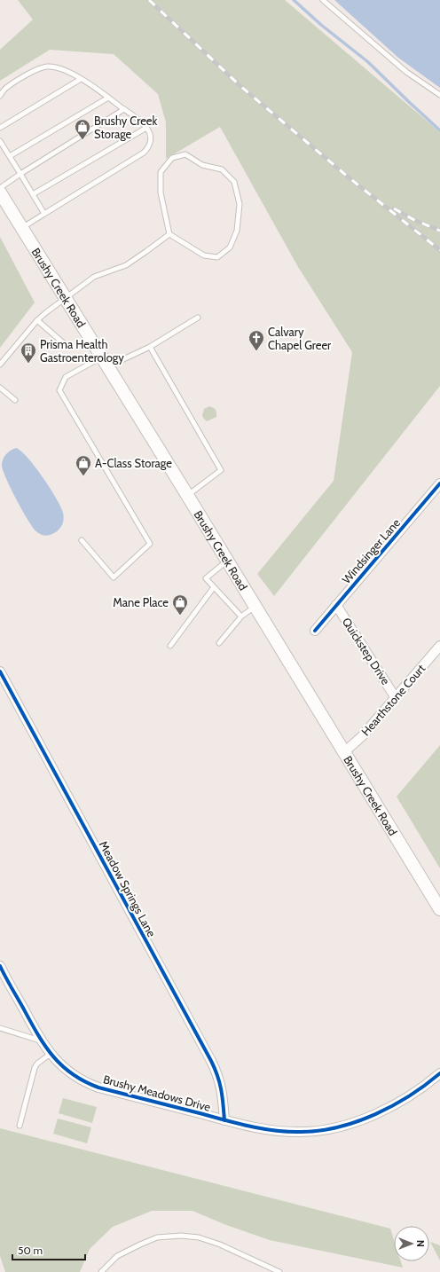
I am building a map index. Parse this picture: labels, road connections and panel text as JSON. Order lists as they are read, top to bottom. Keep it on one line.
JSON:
{"streets":{"main road":["Brushy Creek Road"],"street":["Windsinger Lane","Quickstep Drive","Hearthstone Court","Meadow Springs Lane","Brushy Meadows Drive"]},"crossings":[["Brushy Creek Road","Hearthstone Court"],["Windsinger Lane","Quickstep Drive"],["Quickstep Drive","Hearthstone Court"],["Meadow Springs Lane","Brushy Meadows Drive"]],"places":{"shop":["Brushy Creek Storage","A-Class Storage","Mane Place"],"church":["Calvary Chapel Greer"],"building":["Prisma Health Gastroenterology"]},"scale_bar":"50 m","north":"right"}
